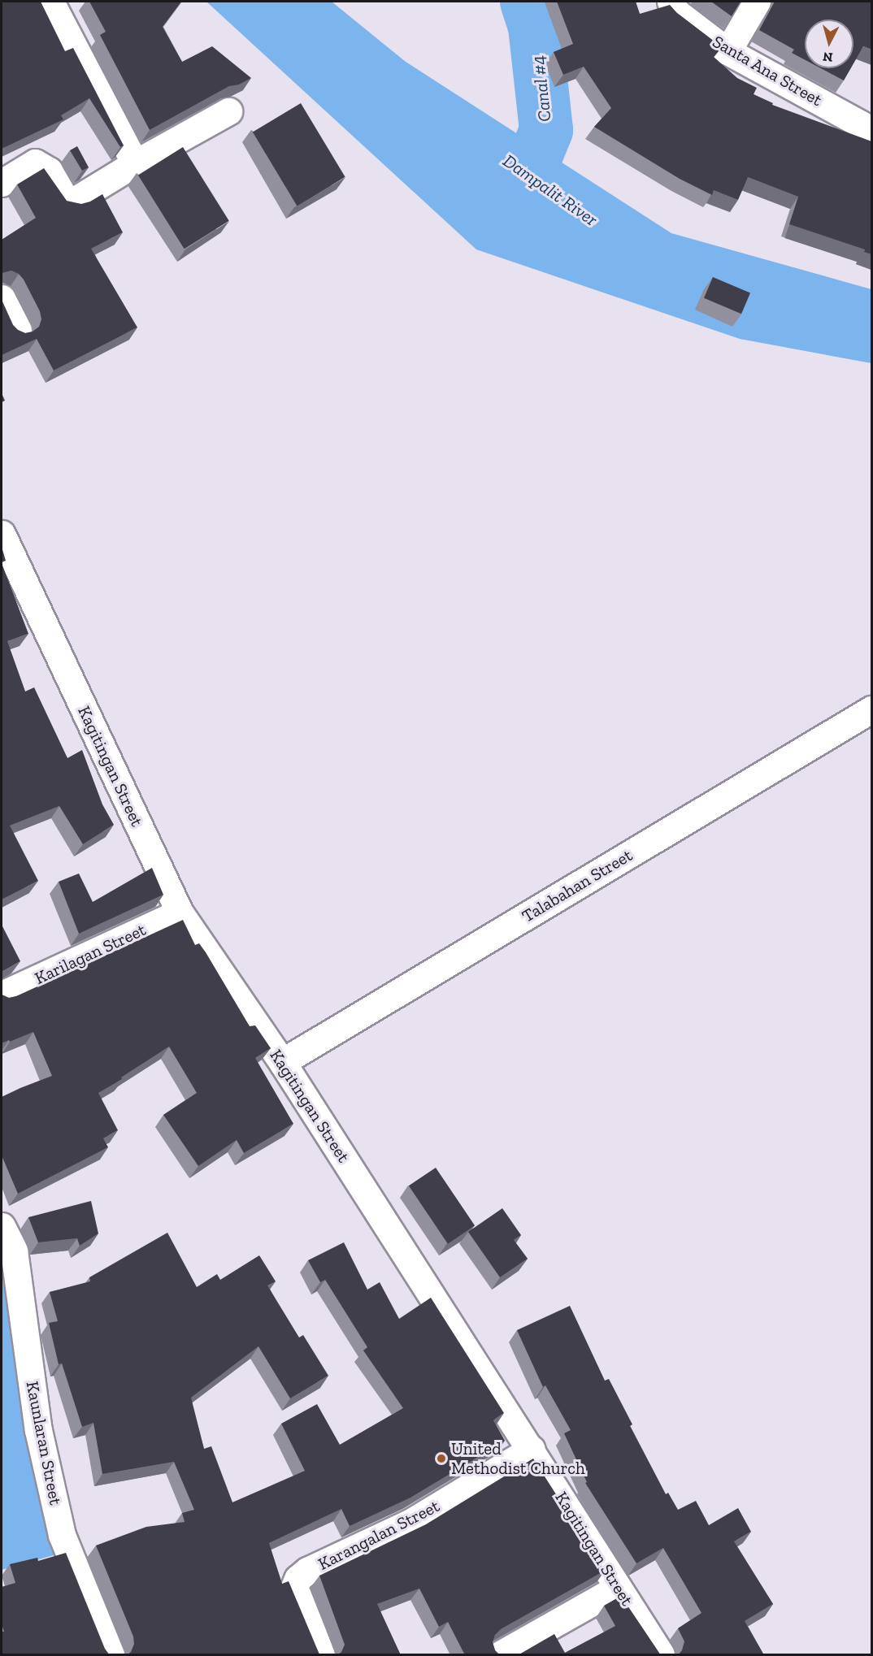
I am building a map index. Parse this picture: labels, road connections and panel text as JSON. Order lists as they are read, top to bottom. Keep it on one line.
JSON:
{"streets":{"street":["Santa Ana Street","Kagitingan Street","Talabahan Street","Karilagan Street","Kaunlaran Street","Karangalan Street"]},"crossings":[["Kagitingan Street","Talabahan Street"],["Kagitingan Street","Karilagan Street"],["Kagitingan Street","Karangalan Street"]],"water":["Canal #4","Dampalit River"],"places":["United Methodist Church"],"north":"bottom"}
